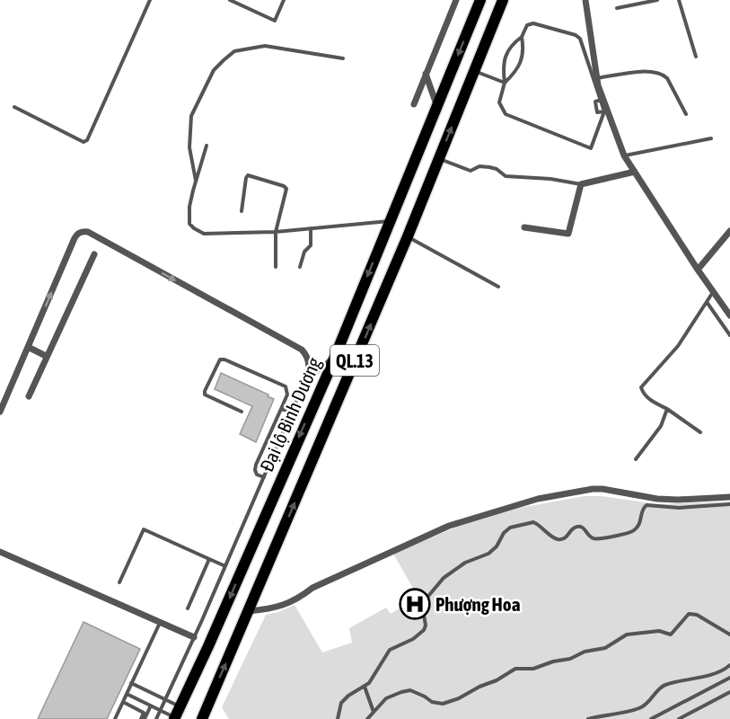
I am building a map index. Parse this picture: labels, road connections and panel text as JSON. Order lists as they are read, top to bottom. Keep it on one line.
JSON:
{"streets":{"highway":["QL.13","Đại lộ Bình Dương"]},"places":{"hospital":["Phượng Hoa"]}}
